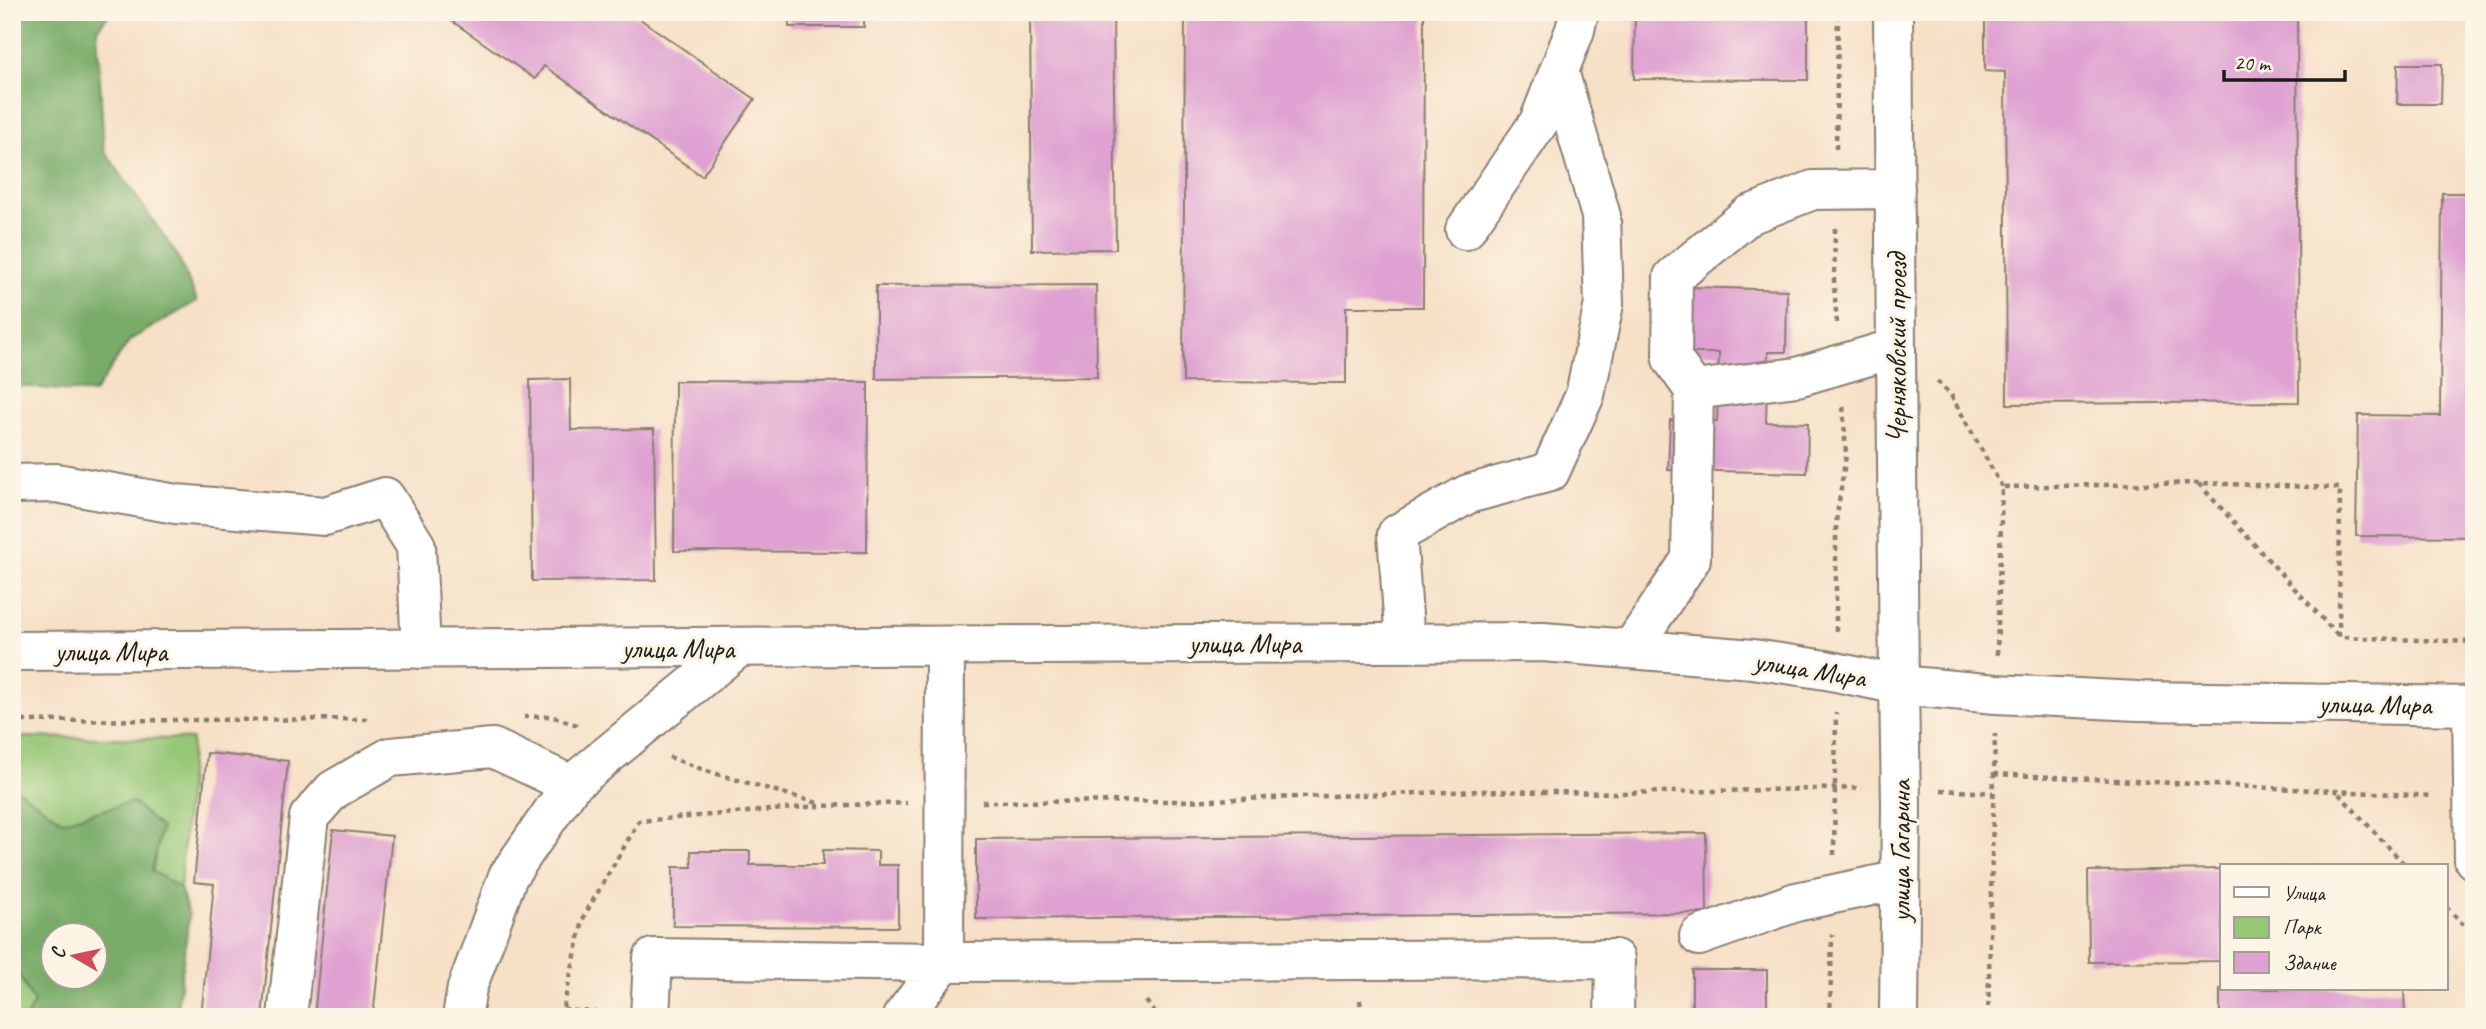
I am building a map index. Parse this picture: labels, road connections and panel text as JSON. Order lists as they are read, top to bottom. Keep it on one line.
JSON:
{"streets":{"main road":["Черняковский проезд","улица Мира","улица Гагарина"]},"crossings":[["Черняковский проезд","улица Мира"],["Черняковский проезд","улица Гагарина"],["улица Мира","улица Гагарина"]],"legend":["Улица","Парк","Здание"],"scale_bar":"20 m","north":"left"}
